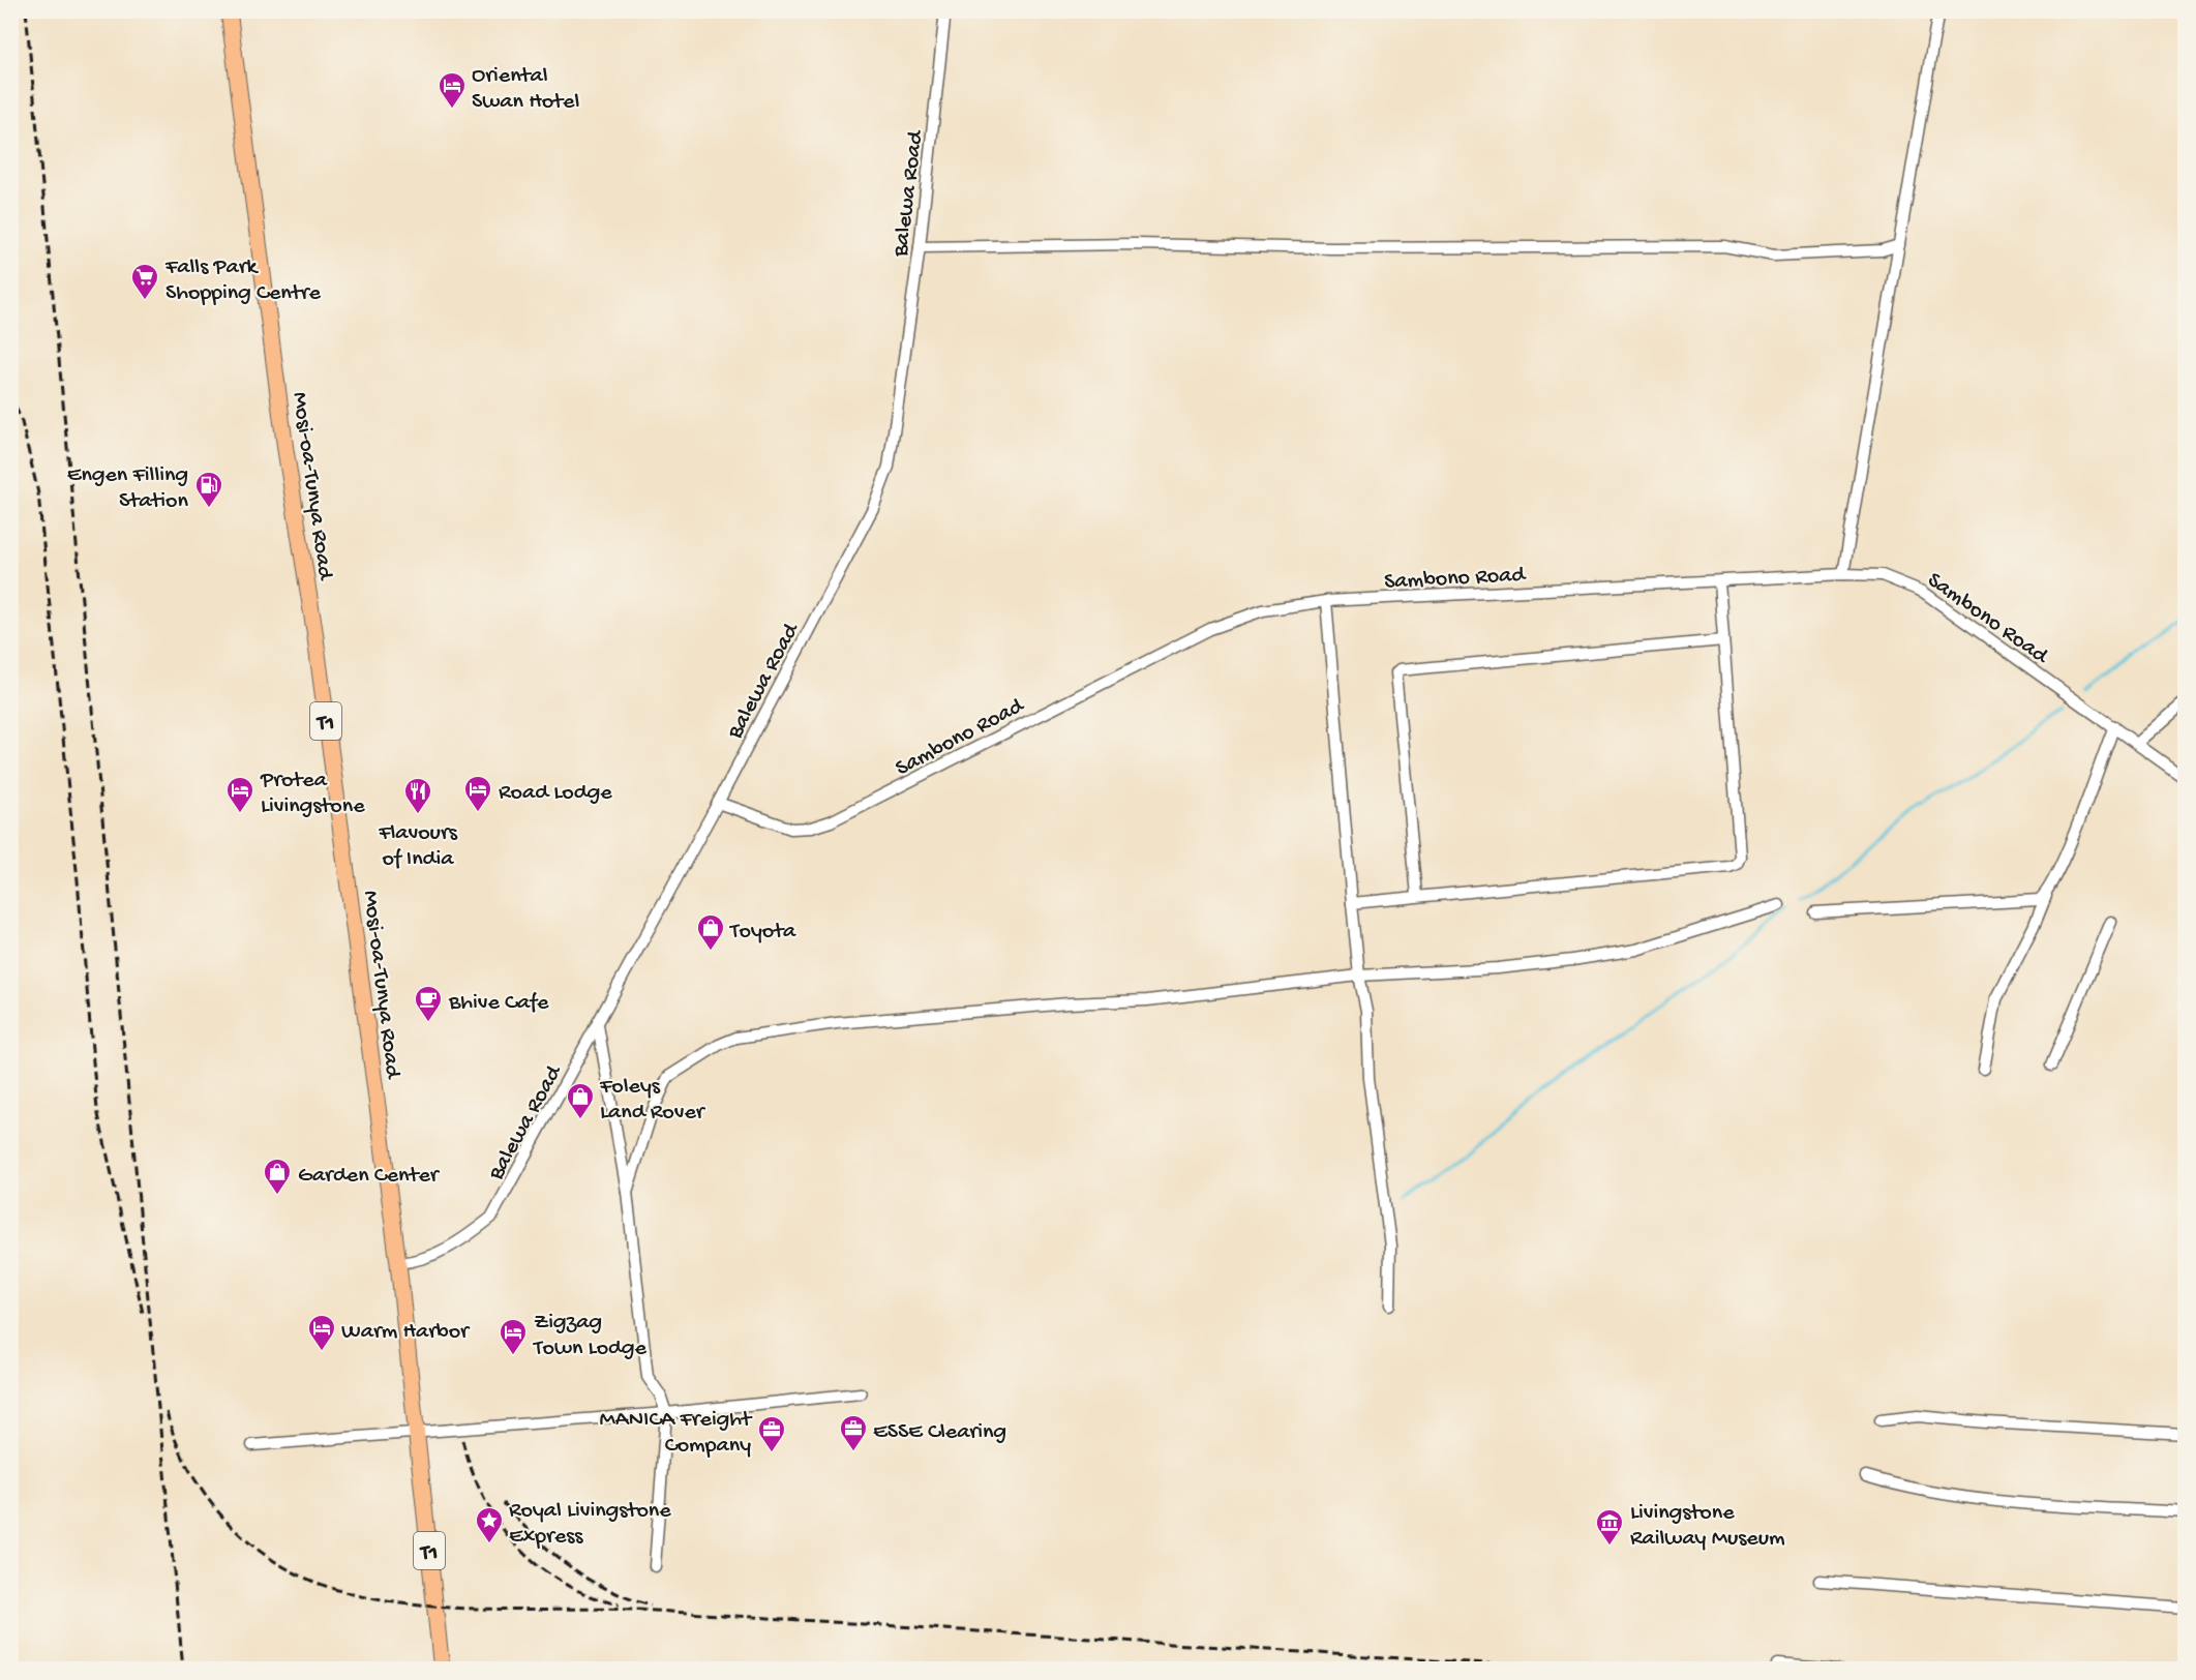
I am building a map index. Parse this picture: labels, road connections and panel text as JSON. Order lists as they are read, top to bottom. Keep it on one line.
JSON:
{"streets":{"highway":["Mosi-oa-Tunya Road","T1"],"street":["Balewa Road","Sambono Road"]},"crossings":[["Balewa Road","Mosi-oa-Tunya Road"],["Balewa Road","Sambono Road"]],"places":{"hotel":["Oriental Swan Hotel","Road Lodge","Protea Livingstone","Warm Harbor","Zigzag Town Lodge"],"supermarket":["Falls Park Shopping Centre"],"fuel station":["Engen Filling Station"],"restaurant":["Flavours of India"],"shop":["Toyota","Foleys Land Rover","Garden Center"],"cafe":["Bhive Cafe"],"office":["ESSE Clearing","MANICA Freight Company"],"place":["Royal Livingstone Express"],"museum":["Livingstone Railway Museum"]}}
